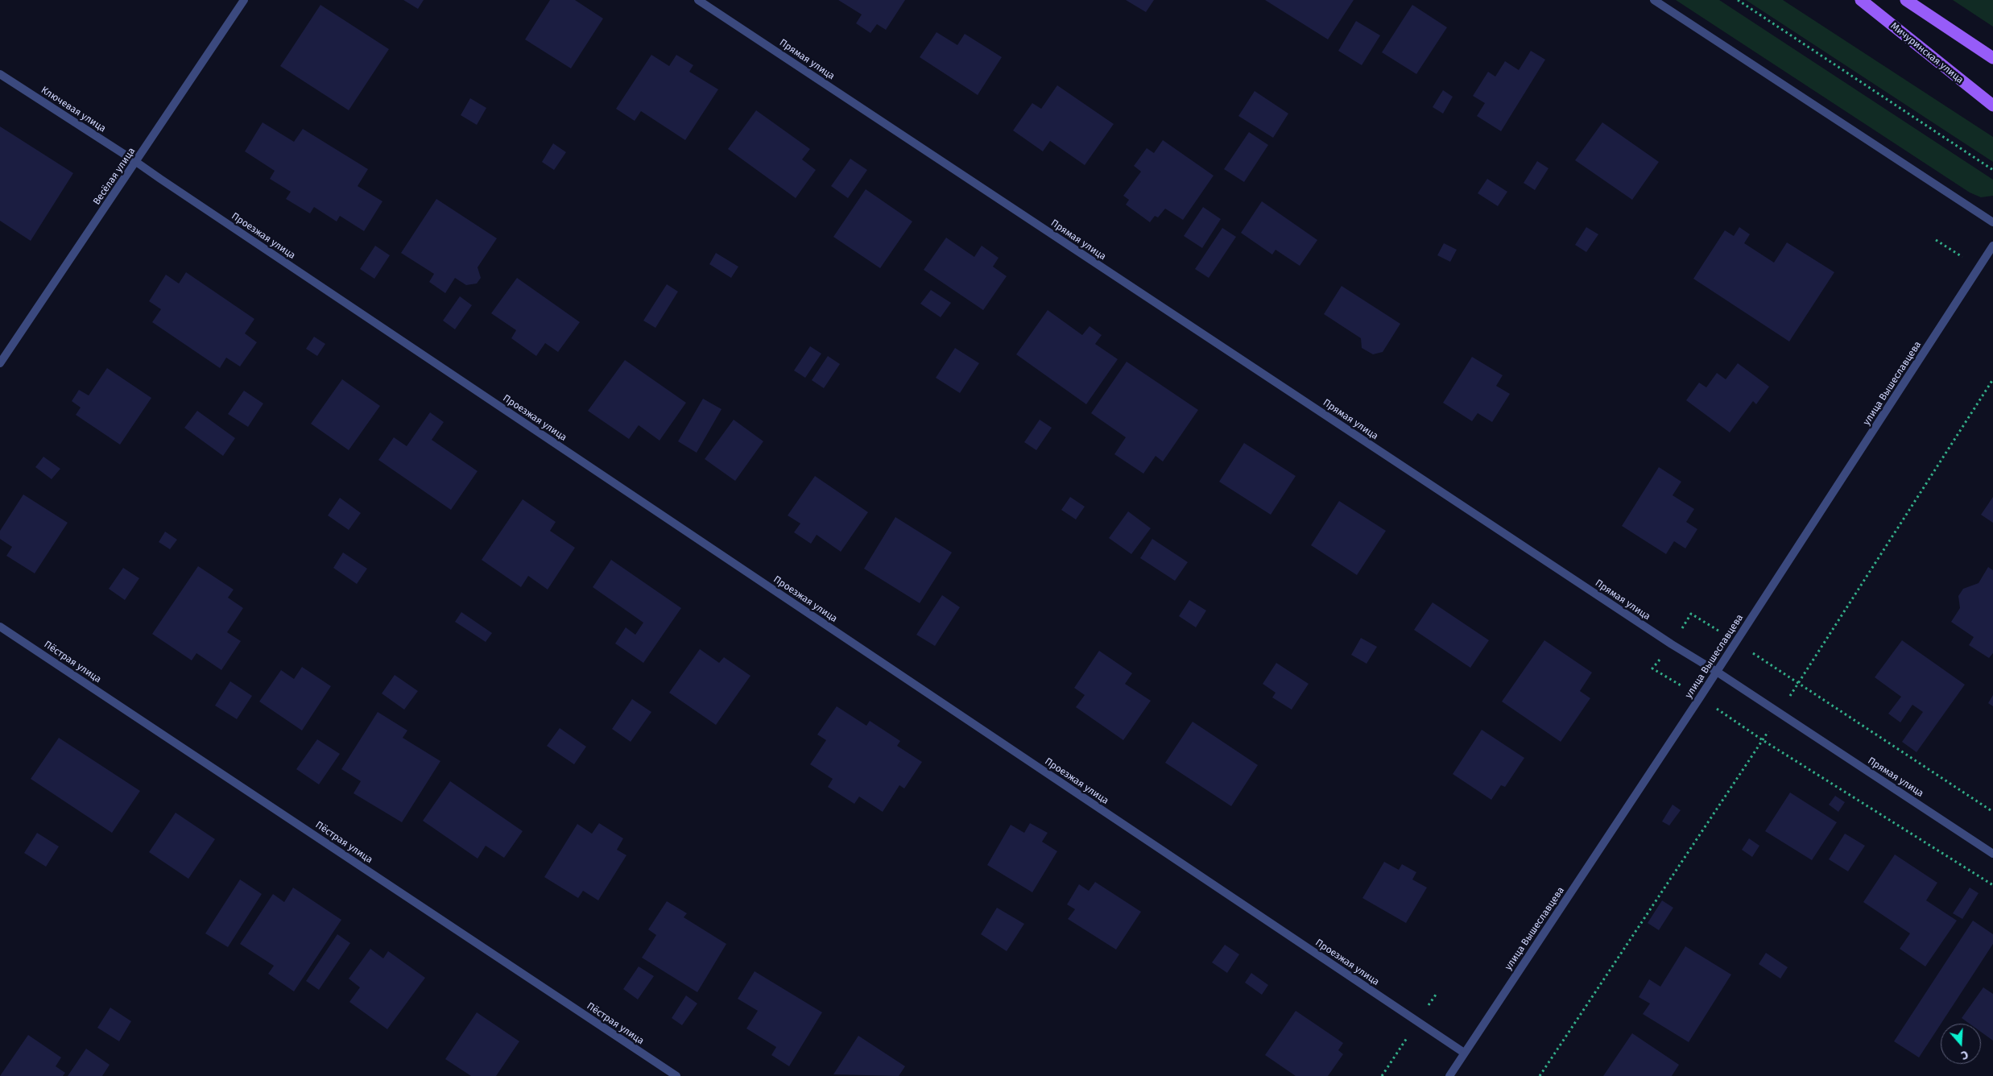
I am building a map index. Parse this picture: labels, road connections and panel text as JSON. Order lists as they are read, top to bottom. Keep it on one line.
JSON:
{"streets":{"main road":["Мичуринская улица"],"street":["Прямая улица","Ключевая улица","Весёлая улица","Проезжая улица","улица Вышеславцева","Пёстрая улица"]},"crossings":[["Прямая улица","улица Вышеславцева"],["Ключевая улица","Весёлая улица"],["Ключевая улица","Проезжая улица"],["Весёлая улица","Проезжая улица"],["Проезжая улица","улица Вышеславцева"]],"north":"bottom"}
